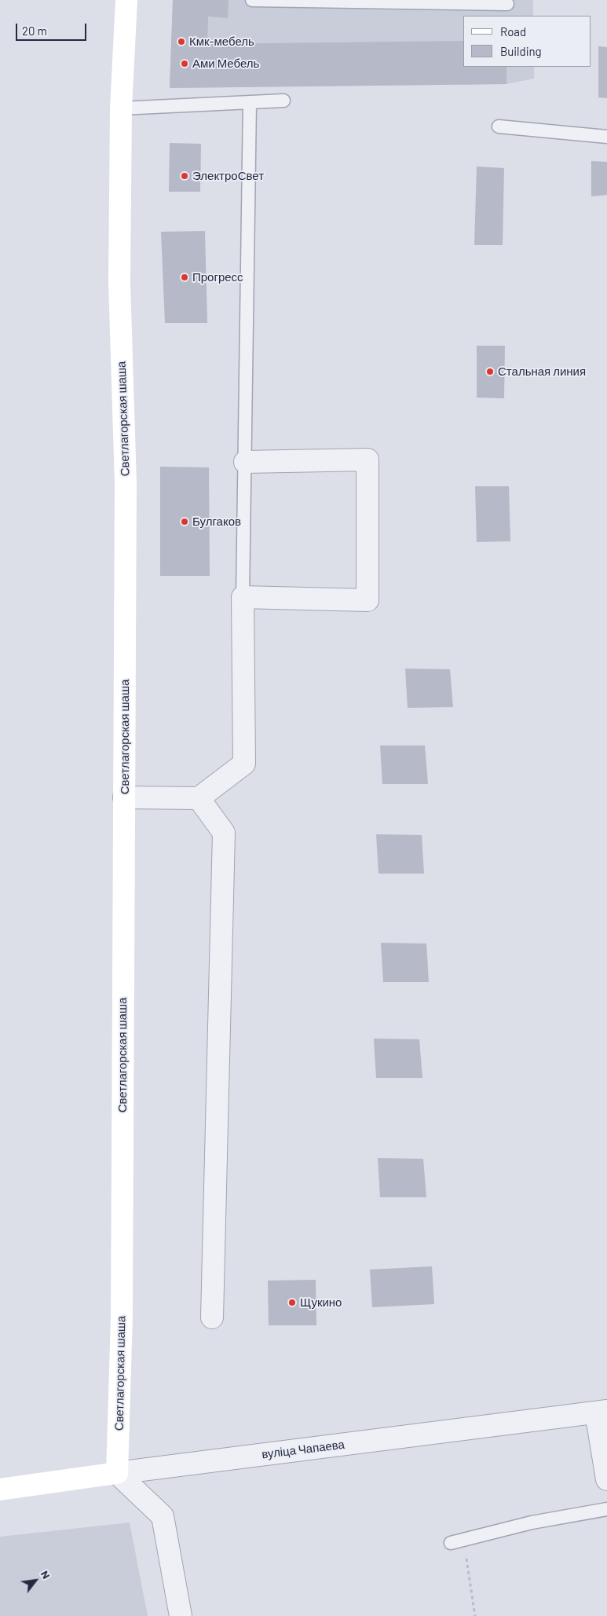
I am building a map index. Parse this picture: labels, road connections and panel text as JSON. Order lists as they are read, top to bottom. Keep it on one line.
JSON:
{"streets":{"main road":["Светлагорская шаша","вуліца Чапаева"]},"crossings":[["Светлагорская шаша","вуліца Чапаева"]],"places":["Кмк-мебель","Ами Мебель","ЭлектроСвет","Прогресс","Стальная линия","Булгаков","Щукино"],"legend":["Road","Building"],"scale_bar":"20 m","north":"top right"}
